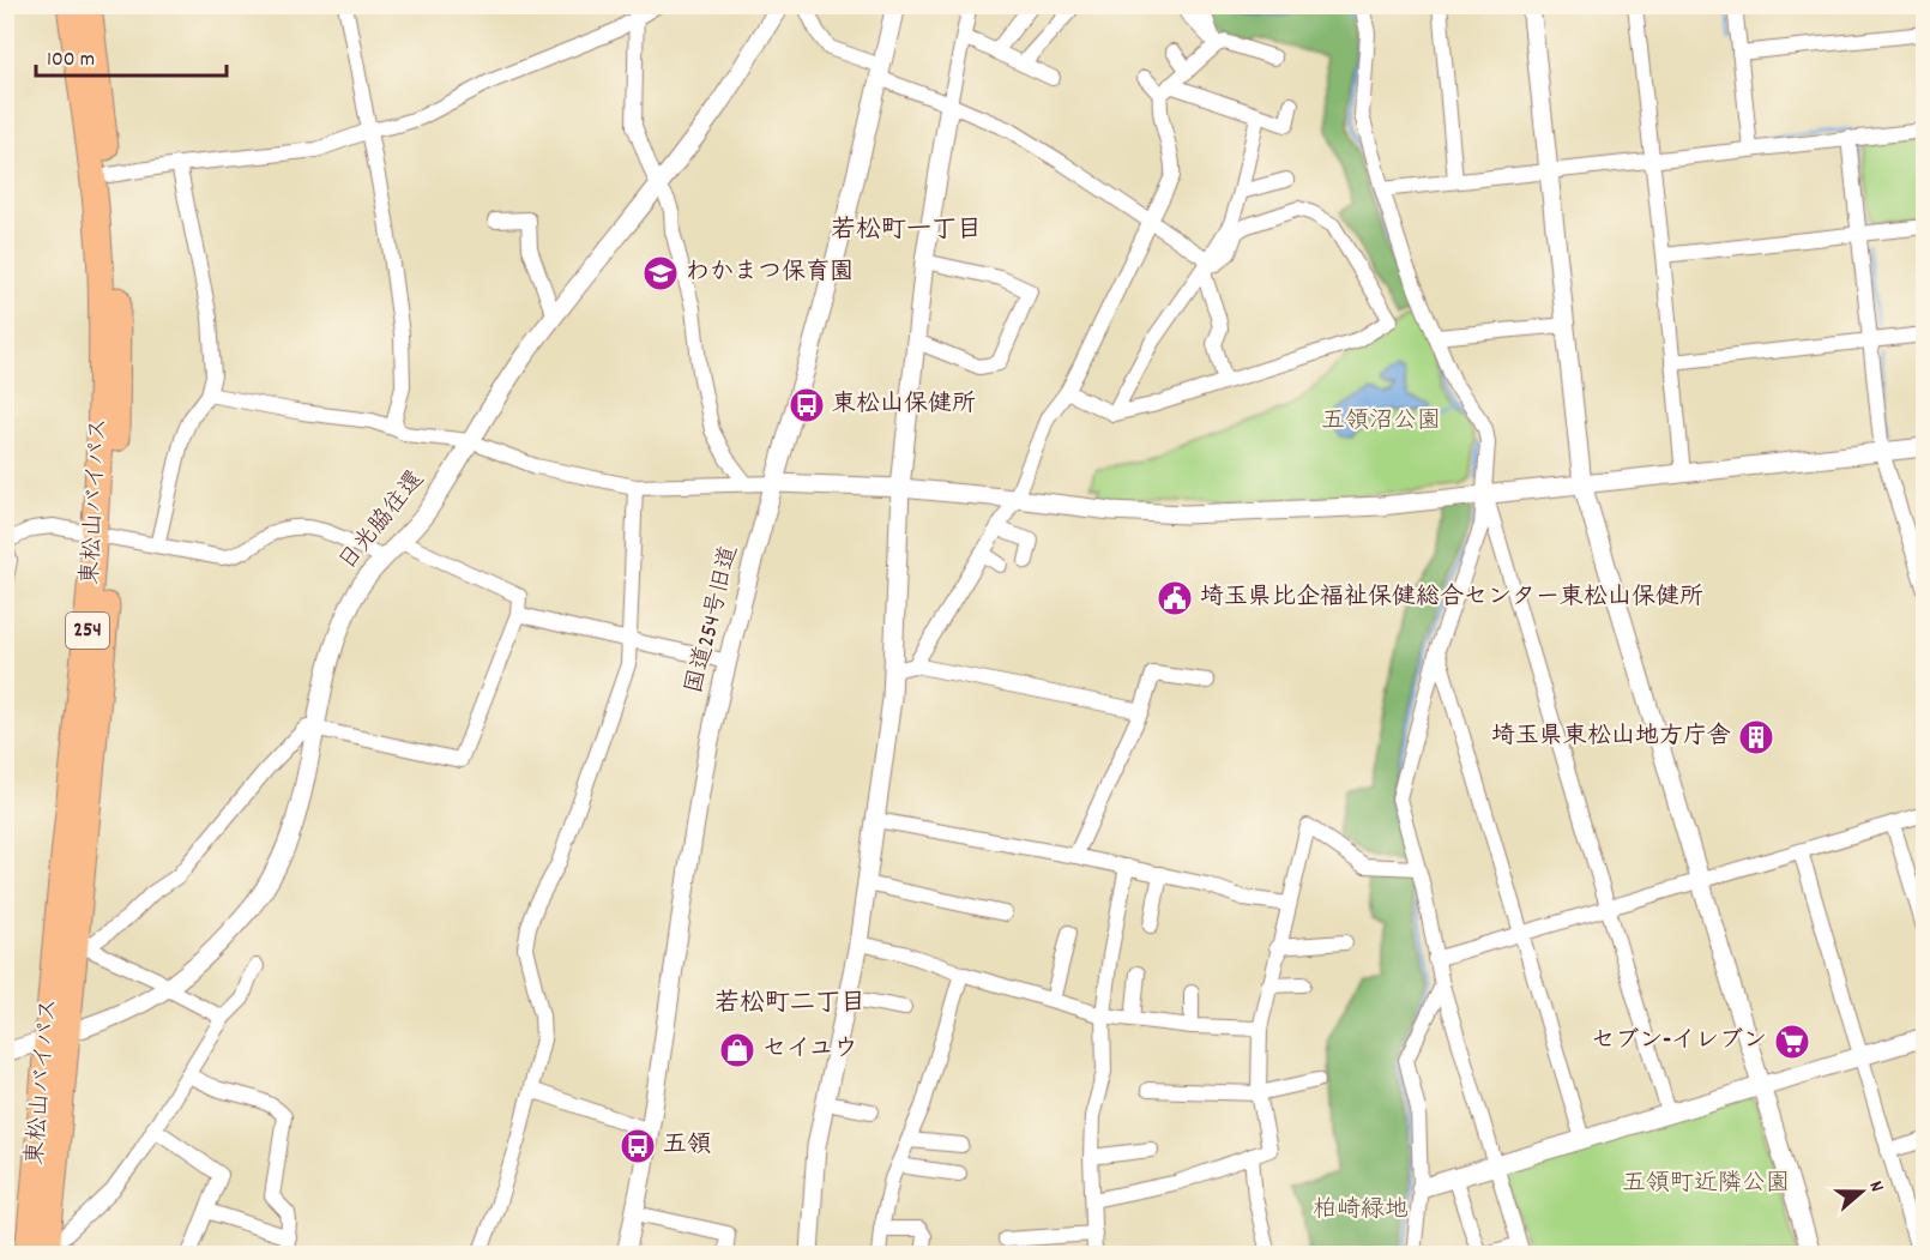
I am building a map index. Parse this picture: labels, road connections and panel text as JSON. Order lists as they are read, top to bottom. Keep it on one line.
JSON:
{"streets":{"highway":["東松山バイパス","254"],"street":["日光脇往還","国道254号旧道"]},"crossings":[["東松山バイパス","日光脇往還"]],"districts":["若松町一丁目","若松町二丁目"],"parks":["五領沼公園","五領町近隣公園","柏崎緑地"],"places":{"school or university":["わかまつ保育園"],"bus stop":["東松山保健所","五領"],"public building":["埼玉県比企福祉保健総合センター東松山保健所"],"building":["埼玉県東松山地方庁舎"],"supermarket":["セブン-イレブン"],"shop":["セイユウ"]},"scale_bar":"100 m","north":"right"}
